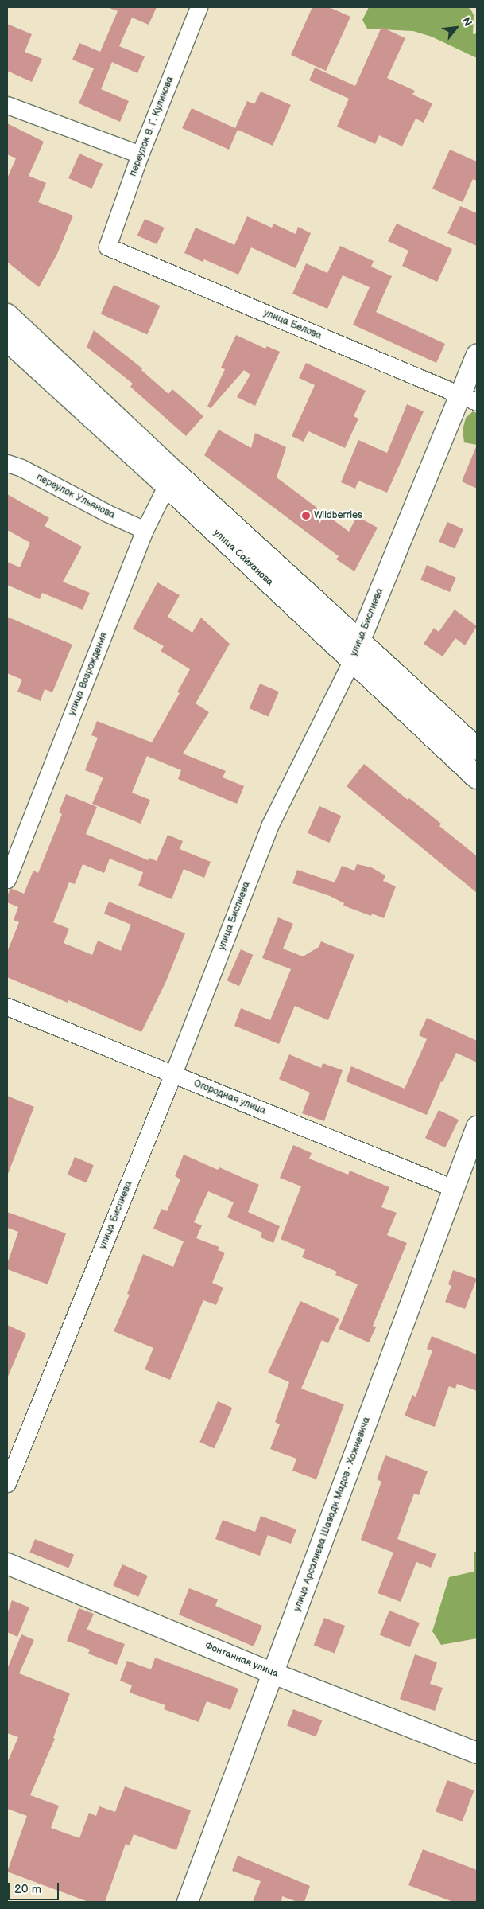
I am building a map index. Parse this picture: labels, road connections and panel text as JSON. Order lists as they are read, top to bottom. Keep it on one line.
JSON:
{"streets":{"main road":["улица Сайханова"],"street":["переулок В. Г. Куликова","улица Белова","переулок Ульянова","улица Бислиева","улица Возрождения","Огородная улица","улица Арсалиева Шавади Мадов - Хажиевича","Фонтанная улица"]},"crossings":[["переулок В. Г. Куликова","улица Белова"],["улица Белова","улица Бислиева"],["переулок Ульянова","улица Возрождения"],["улица Сайханова","улица Бислиева"],["улица Сайханова","улица Возрождения"],["улица Бислиева","Огородная улица"],["Огородная улица","улица Арсалиева Шавади Мадов - Хажиевича"],["улица Арсалиева Шавади Мадов - Хажиевича","Фонтанная улица"]],"places":["Wildberries"],"scale_bar":"20 m","north":"top right"}
